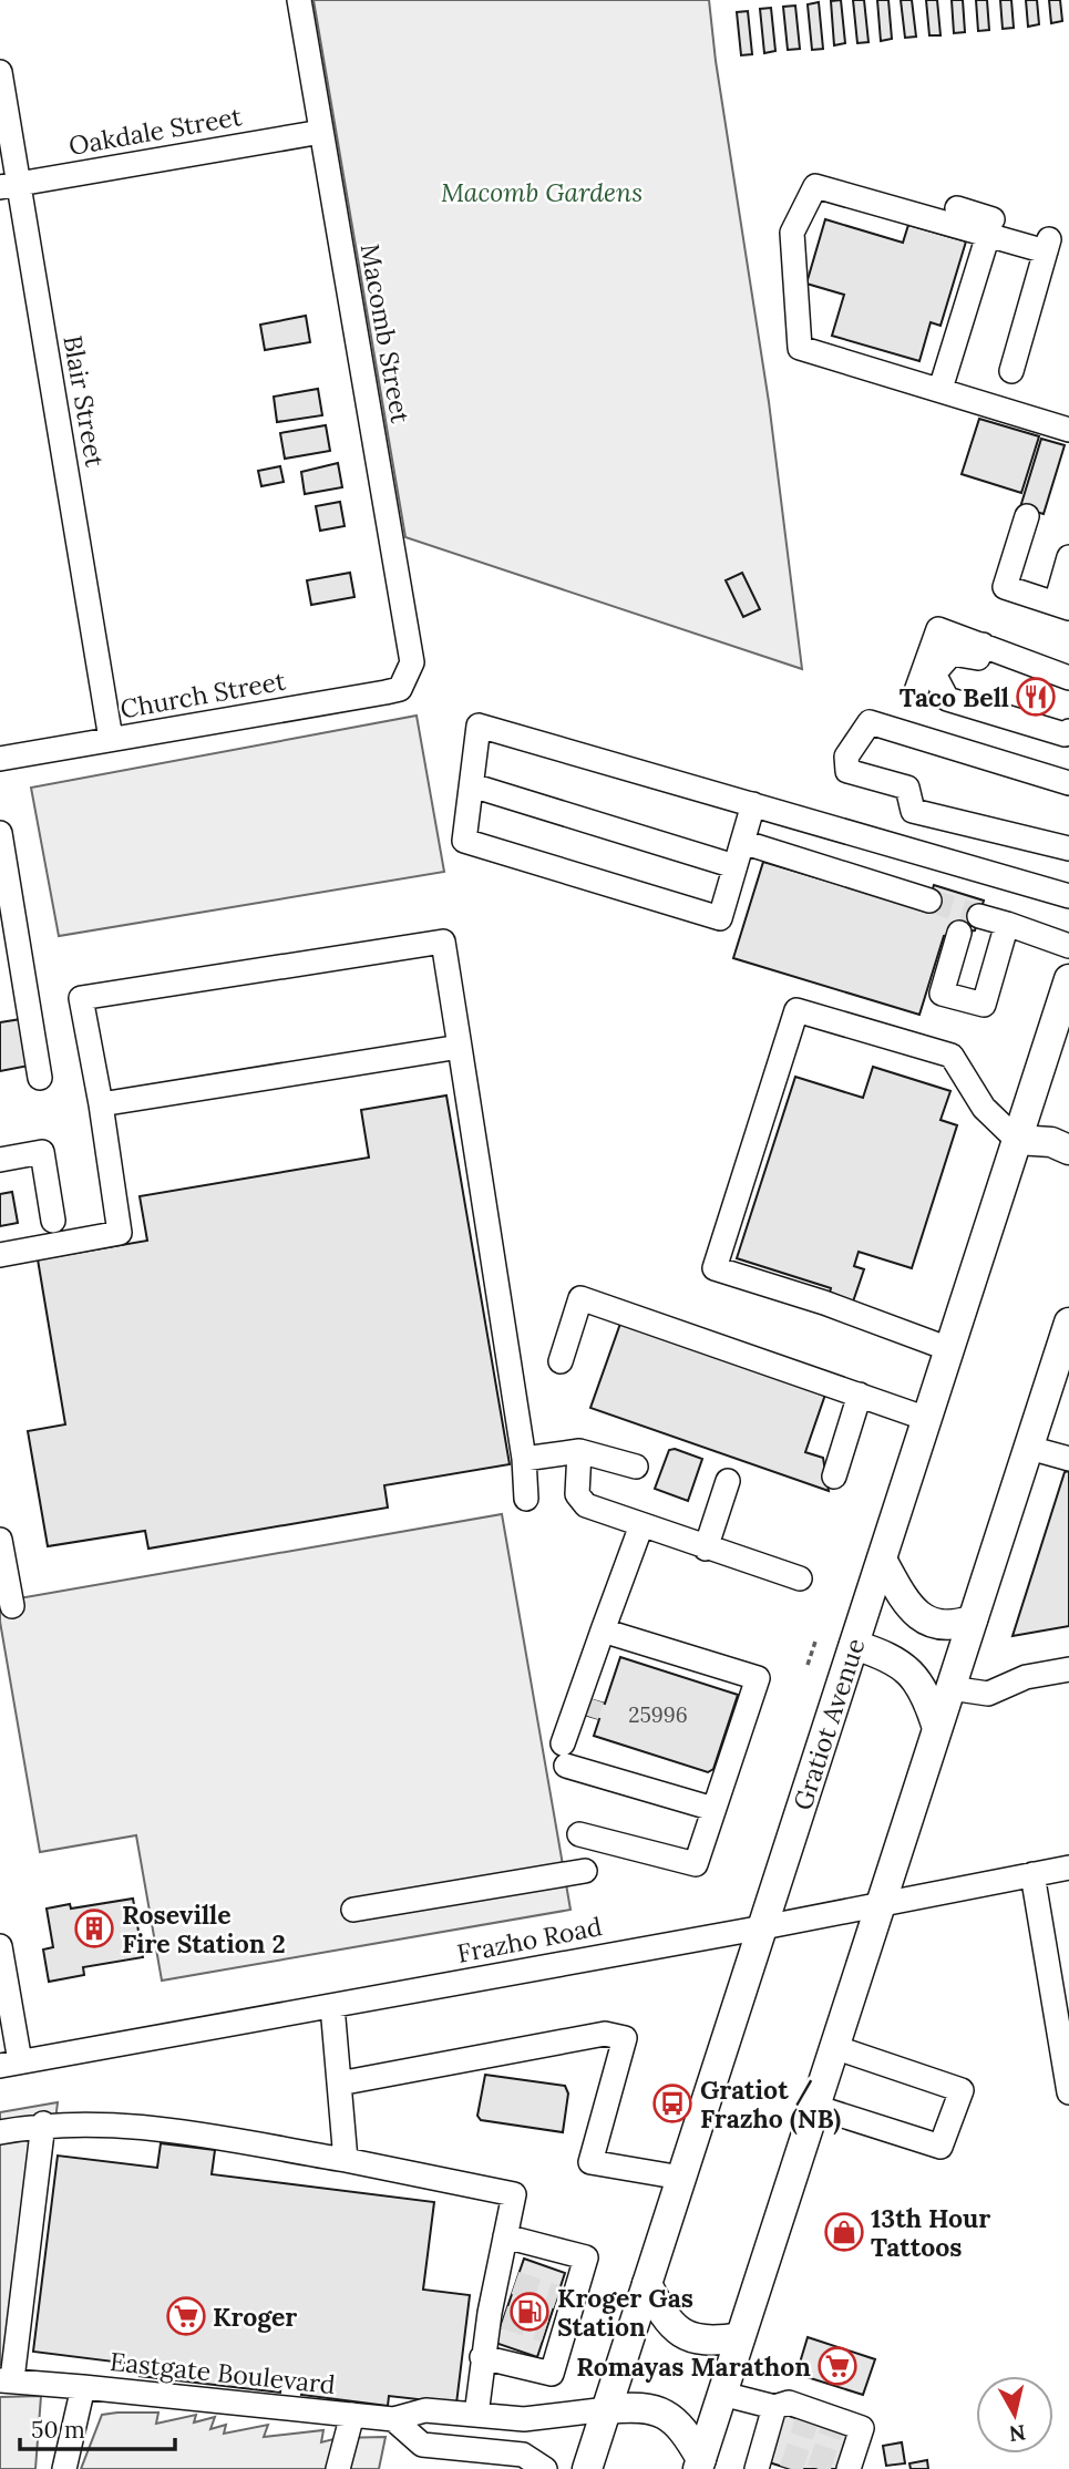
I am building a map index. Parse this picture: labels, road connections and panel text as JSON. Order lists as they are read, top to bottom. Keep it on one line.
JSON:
{"streets":{"main road":["Gratiot Avenue"],"street":["Oakdale Street","Macomb Street","Blair Street","Church Street","Frazho Road","Eastgate Boulevard"]},"crossings":[["Oakdale Street","Macomb Street"],["Oakdale Street","Blair Street"],["Macomb Street","Church Street"],["Blair Street","Church Street"],["Gratiot Avenue","Frazho Road"],["Gratiot Avenue","Eastgate Boulevard"]],"parks":["Macomb Gardens"],"places":{"restaurant":["Taco Bell"],"building":["Roseville Fire Station 2"],"bus stop":["Gratiot / Frazho (NB)"],"shop":["13th Hour Tattoos"],"fuel station":["Kroger Gas Station"],"supermarket":["Kroger","Romayas Marathon"]},"house_numbers":["25996"],"scale_bar":"50 m","north":"bottom"}
